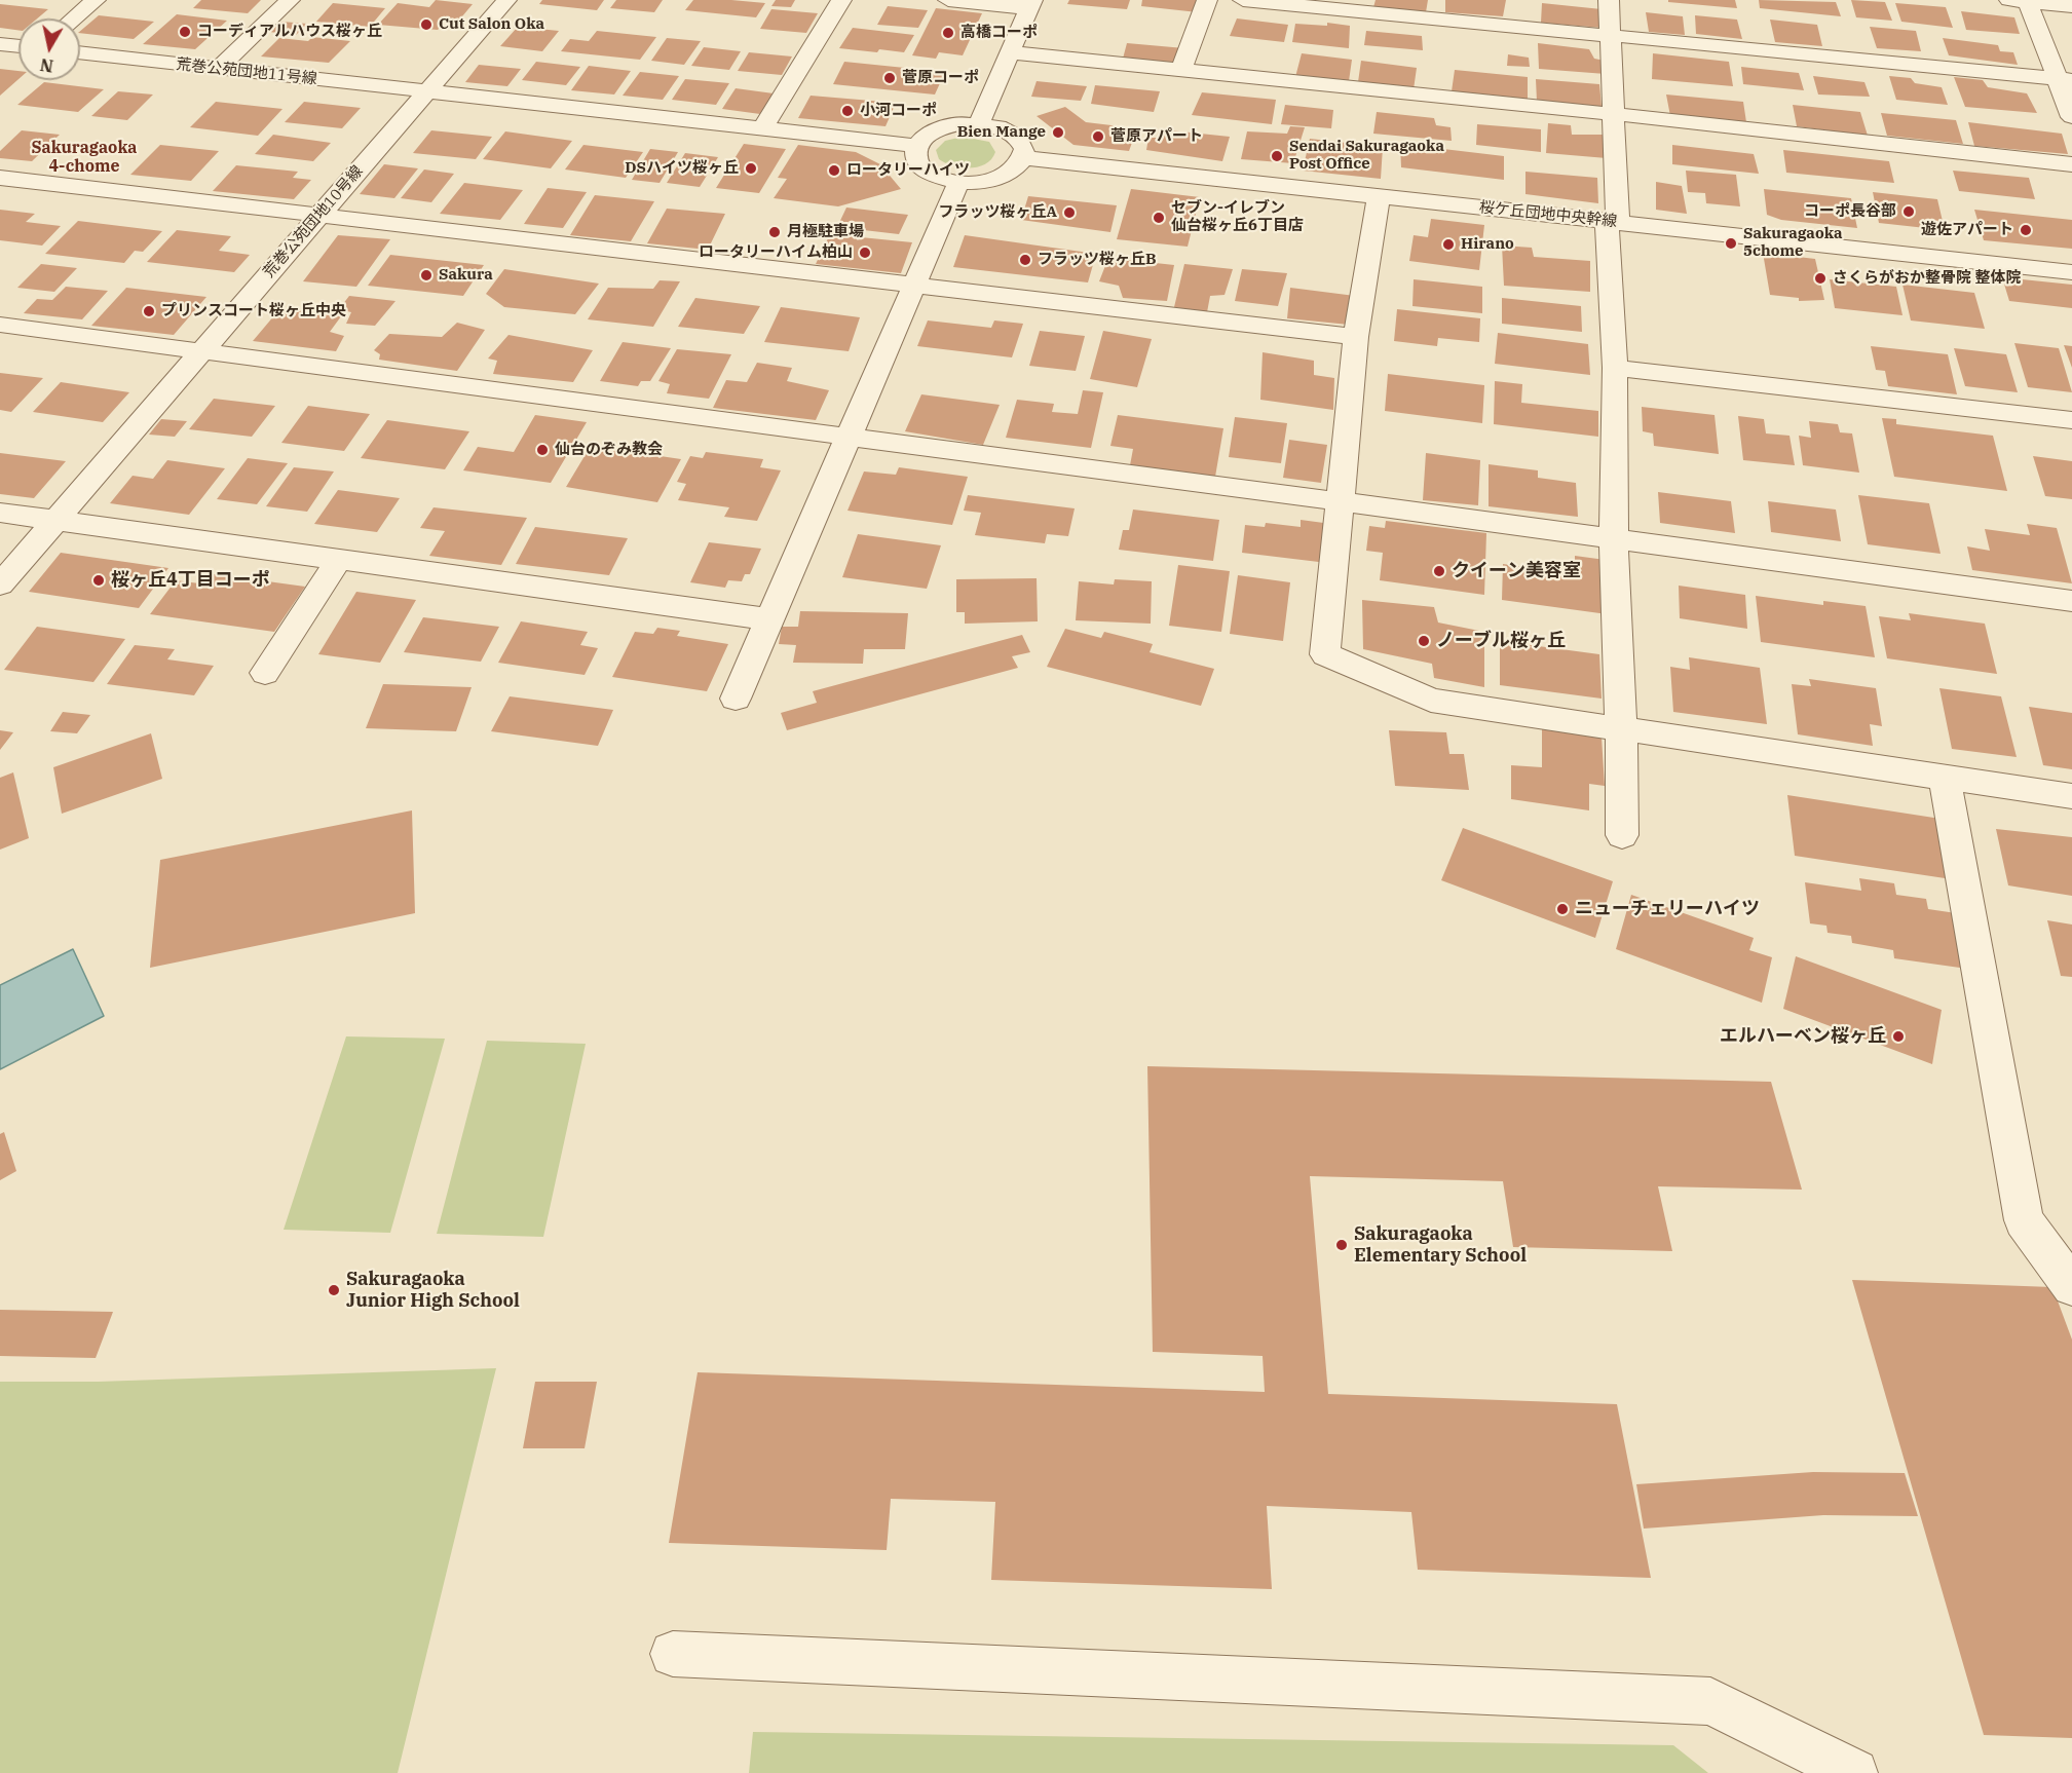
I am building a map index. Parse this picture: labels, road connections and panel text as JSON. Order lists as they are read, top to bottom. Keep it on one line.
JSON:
{"streets":{"street":["荒巻公苑団地11号線","桜ケ丘団地中央幹線","荒巻公苑団地10号線"]},"crossings":[["荒巻公苑団地11号線","荒巻公苑団地10号線"]],"districts":["Sakuragaoka 4-chome"],"places":["Cut Salon Oka","コーディアルハウス桜ヶ丘","高橋コーポ","菅原コーポ","小河コーポ","Bien Mange","菅原アパート","Sendai Sakuragaoka Post Office","DSハイツ桜ヶ丘","ロータリーハイツ","コーポ長谷部","フラッツ桜ヶ丘A","セブン-イレブン 仙台桜ヶ丘6丁目店","遊佐アパート","月極駐車場","Sakuragaoka 5chome","Hirano","ロータリーハイム柏山","フラッツ桜ヶ丘B","Sakura","さくらがおか整骨院 整体院","プリンスコート桜ヶ丘中央","仙台のぞみ教会","クイーン美容室","桜ヶ丘4丁目コーポ","ノーブル桜ヶ丘","ニューチェリーハイツ","エルハーベン桜ヶ丘","Sakuragaoka Elementary School","Sakuragaoka Junior High School"],"north":"bottom"}
